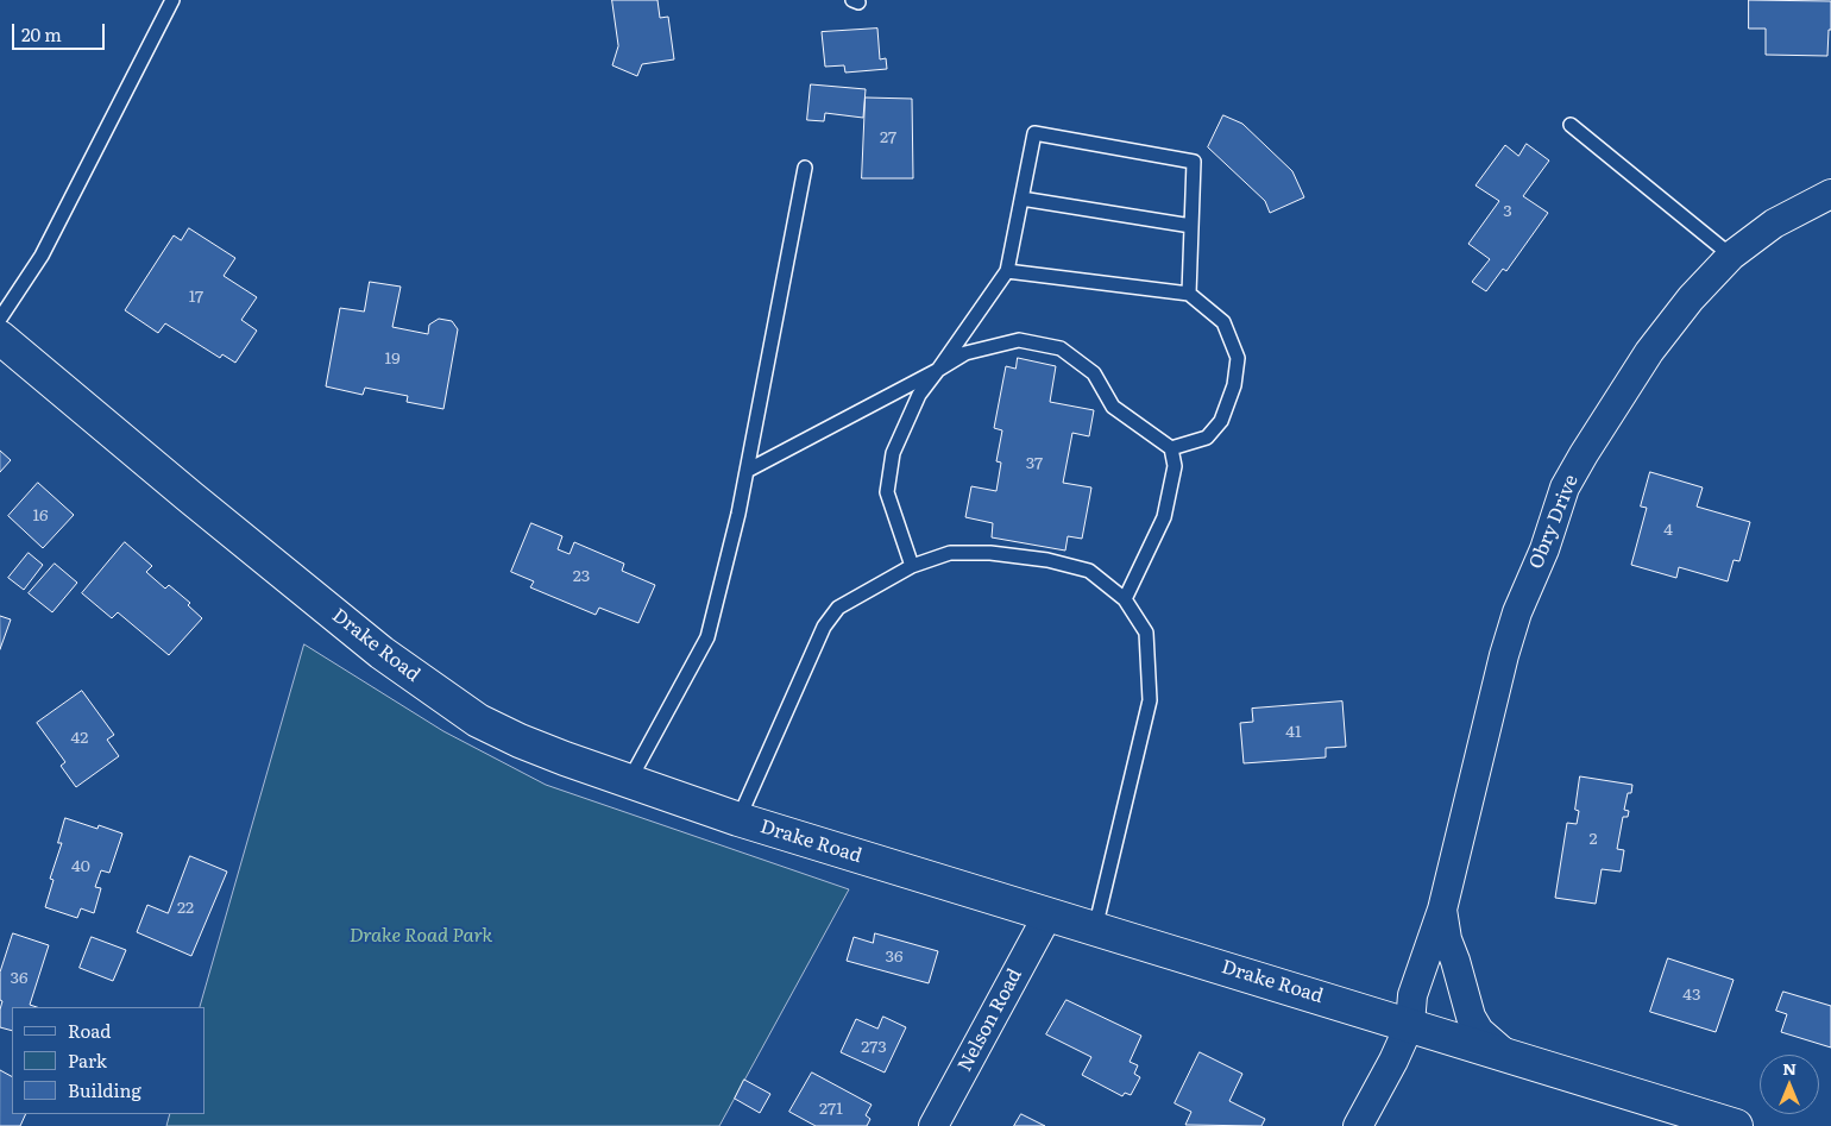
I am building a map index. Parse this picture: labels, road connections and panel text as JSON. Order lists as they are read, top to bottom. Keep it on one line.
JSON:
{"streets":{"street":["Obry Drive","Drake Road","Nelson Road"]},"crossings":[["Obry Drive","Drake Road"],["Drake Road","Nelson Road"]],"parks":["Drake Road Park"],"house_numbers":["27","3","17","19","37","16","4","23","41","42","2","40","22","36","36","43","273","271"],"legend":["Road","Park","Building"],"scale_bar":"20 m","north":"top"}
